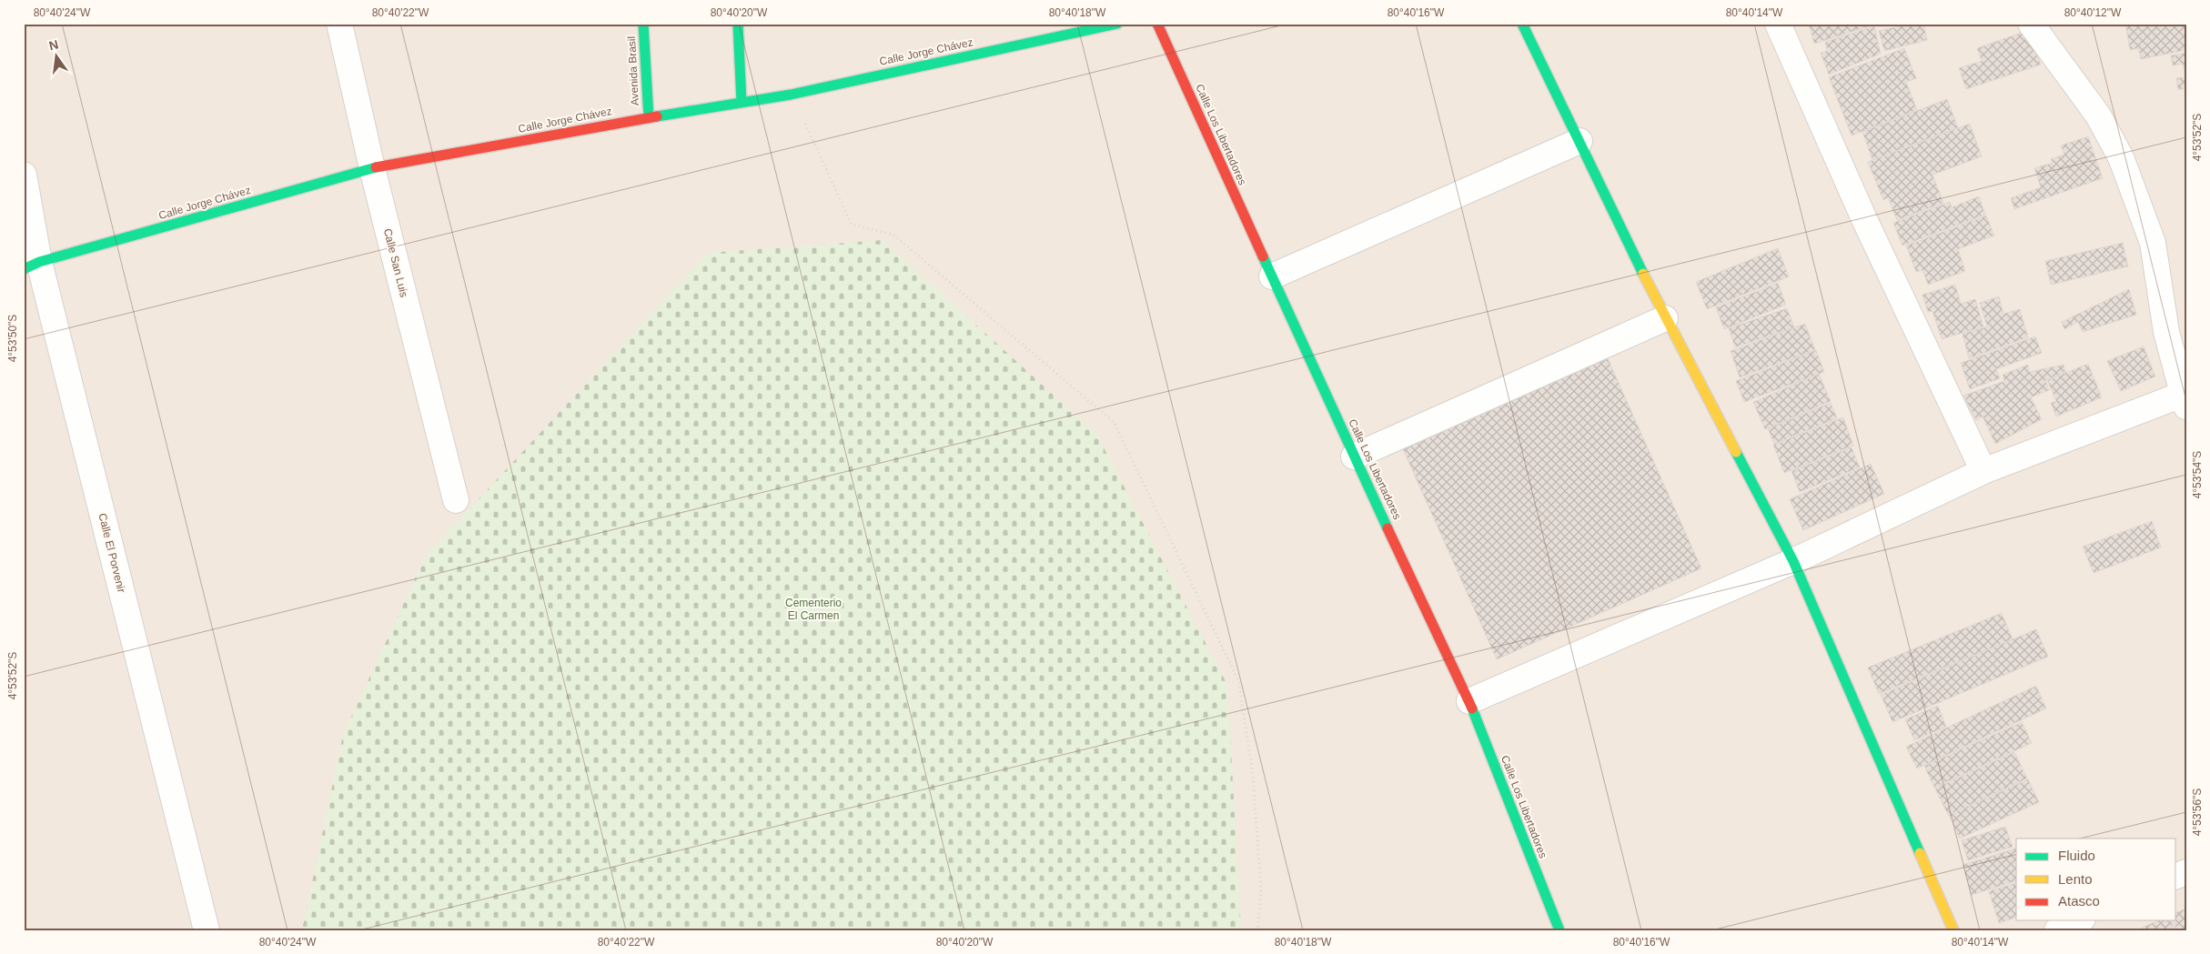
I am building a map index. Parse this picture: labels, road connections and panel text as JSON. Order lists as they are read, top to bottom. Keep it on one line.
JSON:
{"streets":{"street":["Calle Jorge Chávez","Avenida Brasil","Calle Los Libertadores","Calle San Luis","Calle El Porvenir"]},"crossings":[["Calle Jorge Chávez","Avenida Brasil"],["Calle Jorge Chávez","Calle San Luis"],["Calle Jorge Chávez","Calle El Porvenir"]],"parks":["Cementerio El Carmen"],"legend":["Fluido","Lento","Atasco"],"north":"top","coordinates":["80°40'24\"W","80°40'22\"W","80°40'20\"W","80°40'18\"W","80°40'16\"W","80°40'14\"W","80°40'12\"W","4°53'52\"S","4°53'50\"S","4°53'54\"S","4°53'56\"S"]}
